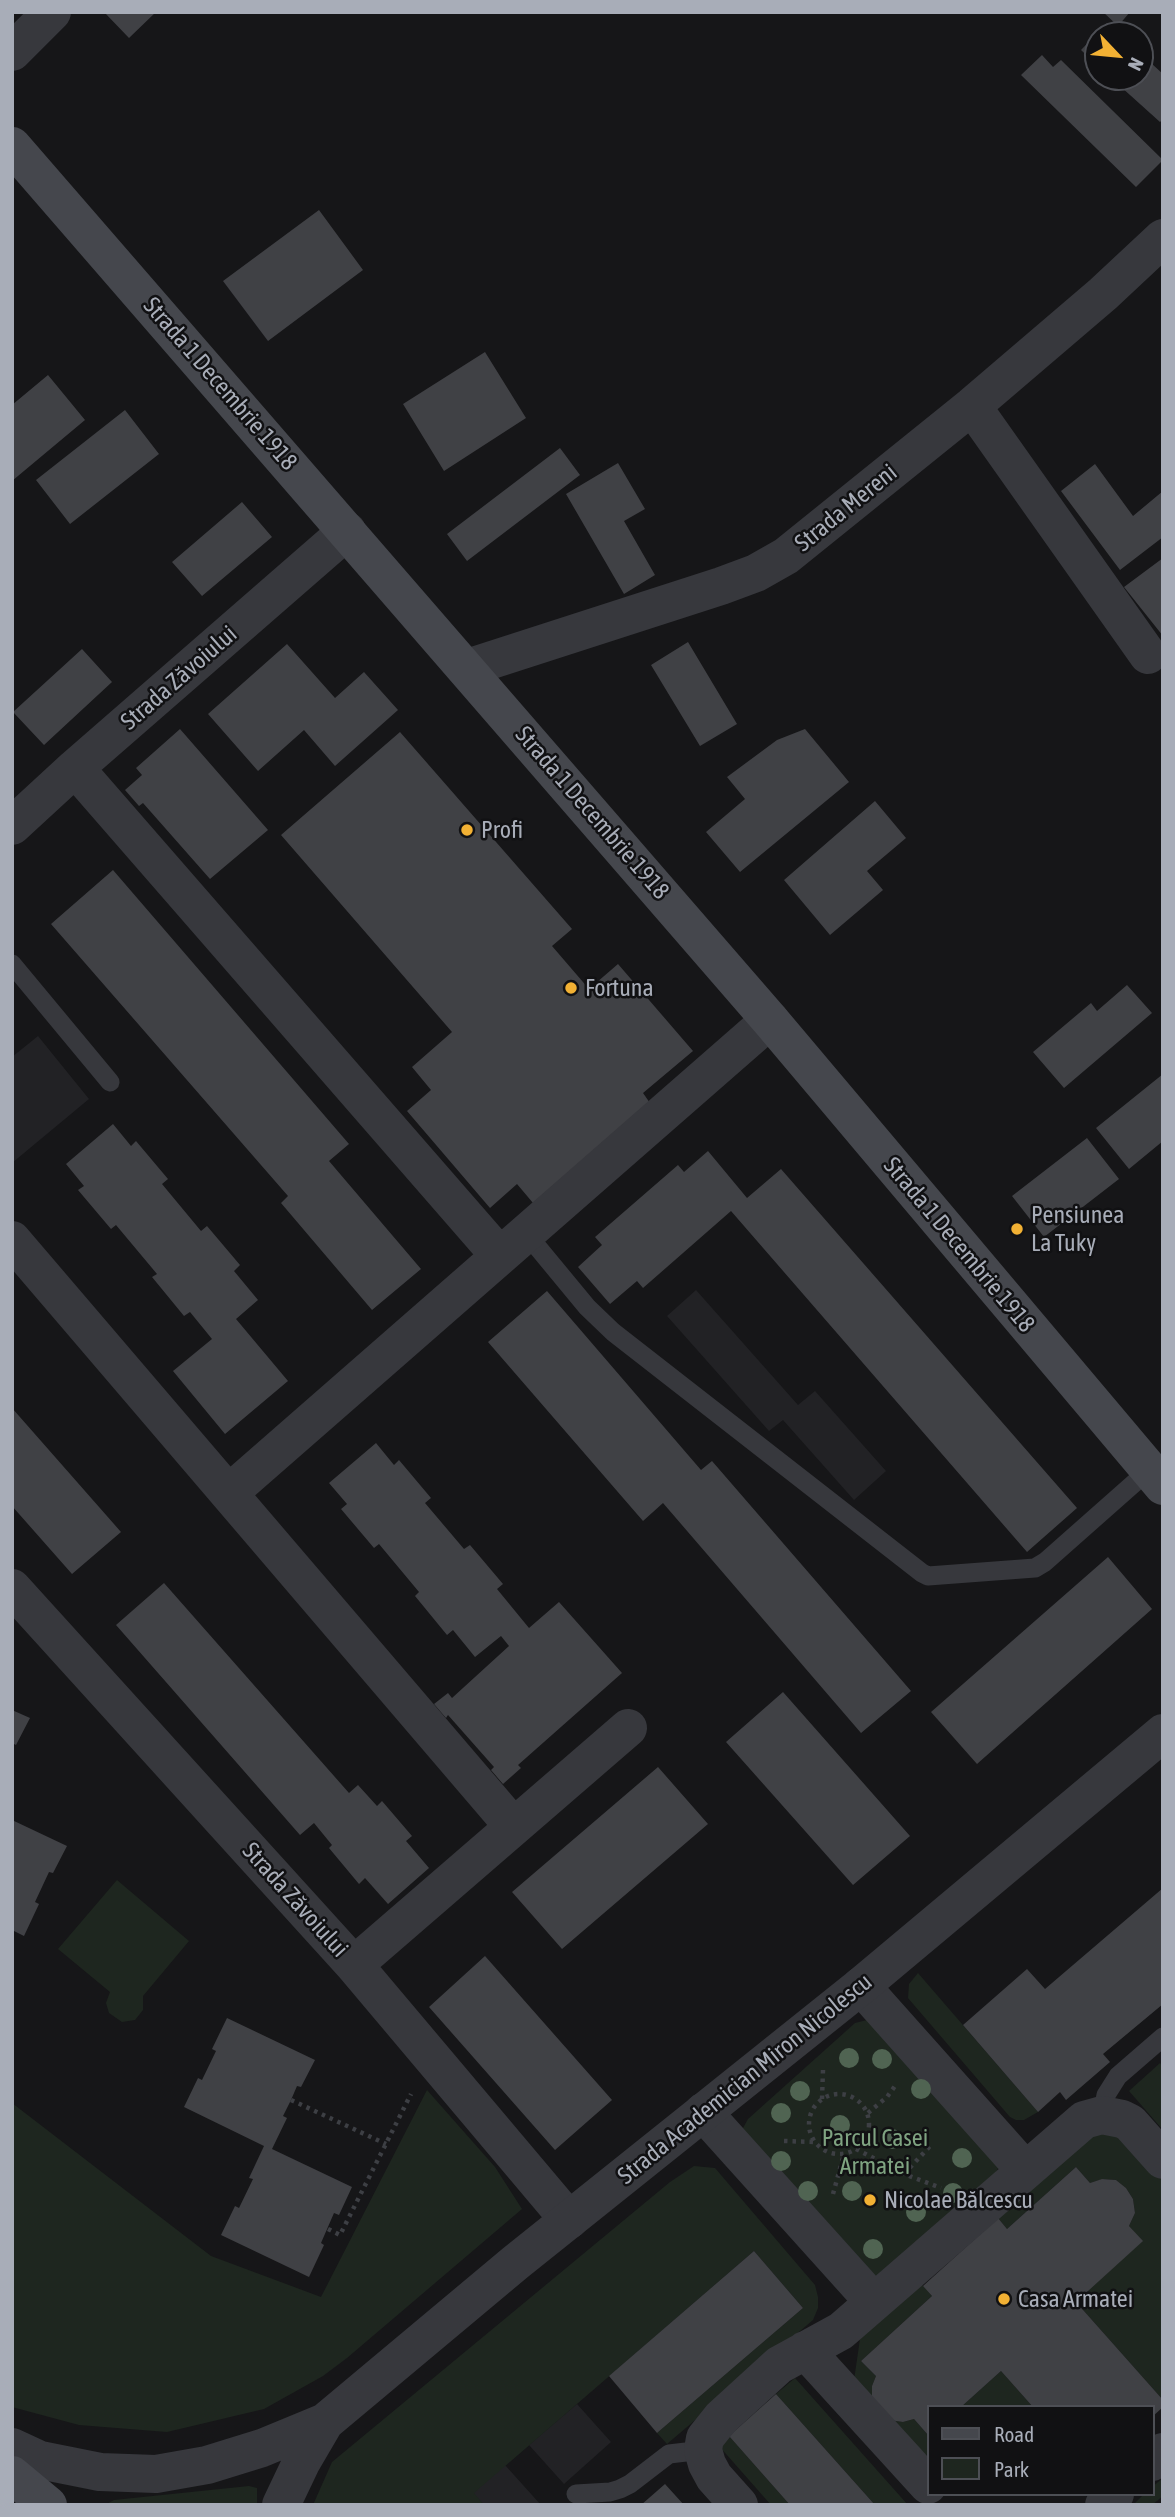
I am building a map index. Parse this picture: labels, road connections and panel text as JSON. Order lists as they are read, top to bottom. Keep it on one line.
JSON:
{"streets":{"main road":["Strada 1 Decembrie 1918"],"street":["Strada Mereni","Strada Zăvoiului","Strada Academician Miron Nicolescu"]},"crossings":[["Strada 1 Decembrie 1918","Strada Mereni"],["Strada 1 Decembrie 1918","Strada Zăvoiului"],["Strada Zăvoiului","Strada Academician Miron Nicolescu"]],"parks":["Parcul Casei Armatei"],"places":["Profi","Fortuna","Pensiunea La Tuky","Nicolae Bălcescu","Casa Armatei"],"legend":["Road","Park"],"north":"bottom right"}
